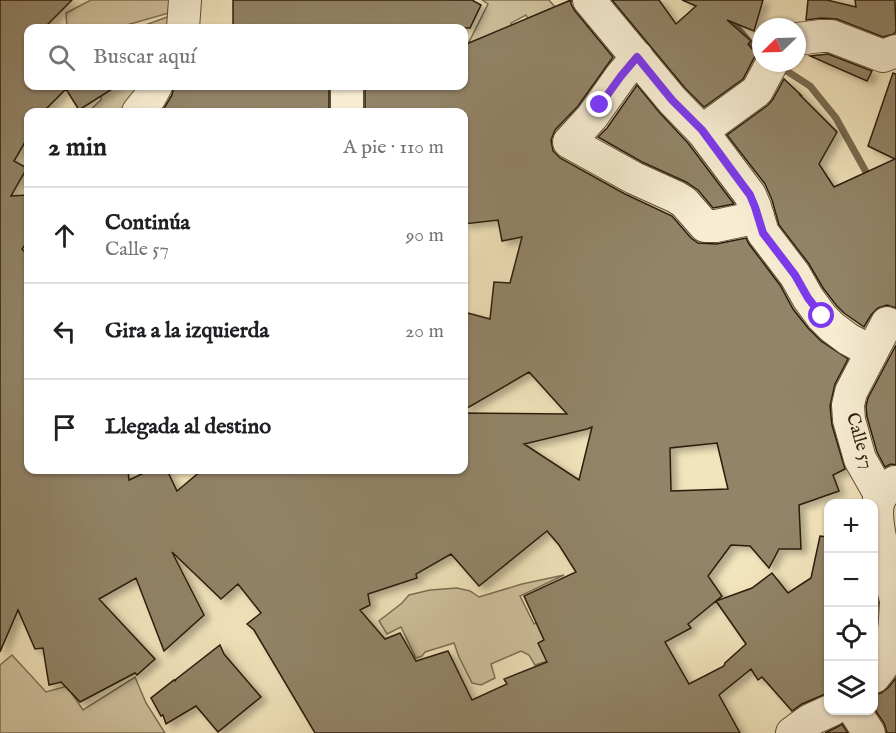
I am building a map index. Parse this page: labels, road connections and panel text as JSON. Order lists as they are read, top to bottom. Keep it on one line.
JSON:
{"streets":{"street":["Calle 57"]},"north":"bottom left","page":{"search":"Buscar aquí","heading":["2 min","A pie · 110 m"],"list":[["Continúa","Calle 57","90 m"],["Gira a la izquierda","20 m"],"Llegada al destino"],"map_buttons":["+","−"]}}
